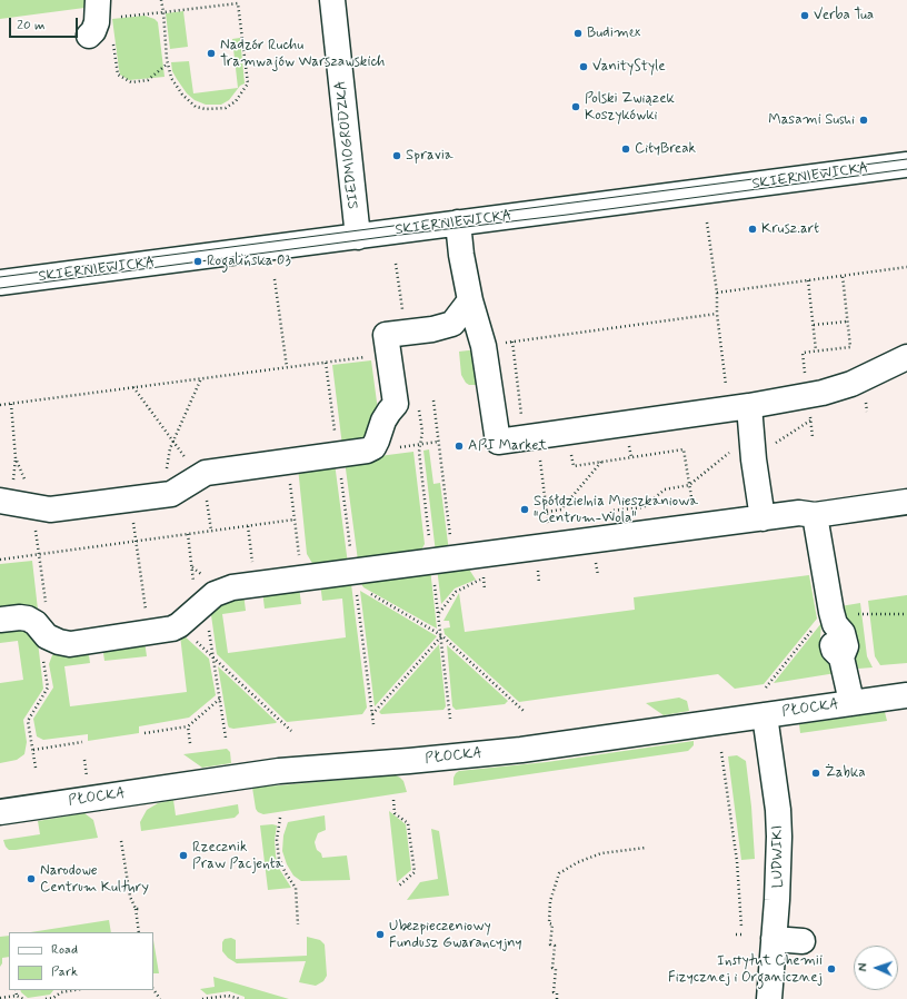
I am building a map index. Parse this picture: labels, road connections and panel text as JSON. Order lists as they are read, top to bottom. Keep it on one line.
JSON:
{"streets":{"street":["SIEDMIOGRODZKA","SKIERNIEWICKA","PŁOCKA","LUDWIKI"]},"crossings":[["SIEDMIOGRODZKA","SKIERNIEWICKA"],["PŁOCKA","LUDWIKI"]],"places":["Verba Tua","Budimex","Nadzór Ruchu Tramwajów Warszawskich","VanityStyle","Polski Związek Koszykówki","Masami Sushi","CityBreak","Spravia","Krusz.art","Rogalińska 03","API Market","Spółdzielnia Mieszkaniowa \"Centrum-Wola\"","Żabka","Rzecznik Praw Pacjenta","Narodowe Centrum Kultury","Ubezpieczeniowy Fundusz Gwarancyjny","Instytut Chemii Fizycznej i Organicznej"],"legend":["Road","Park"],"scale_bar":"20 m","north":"left"}
